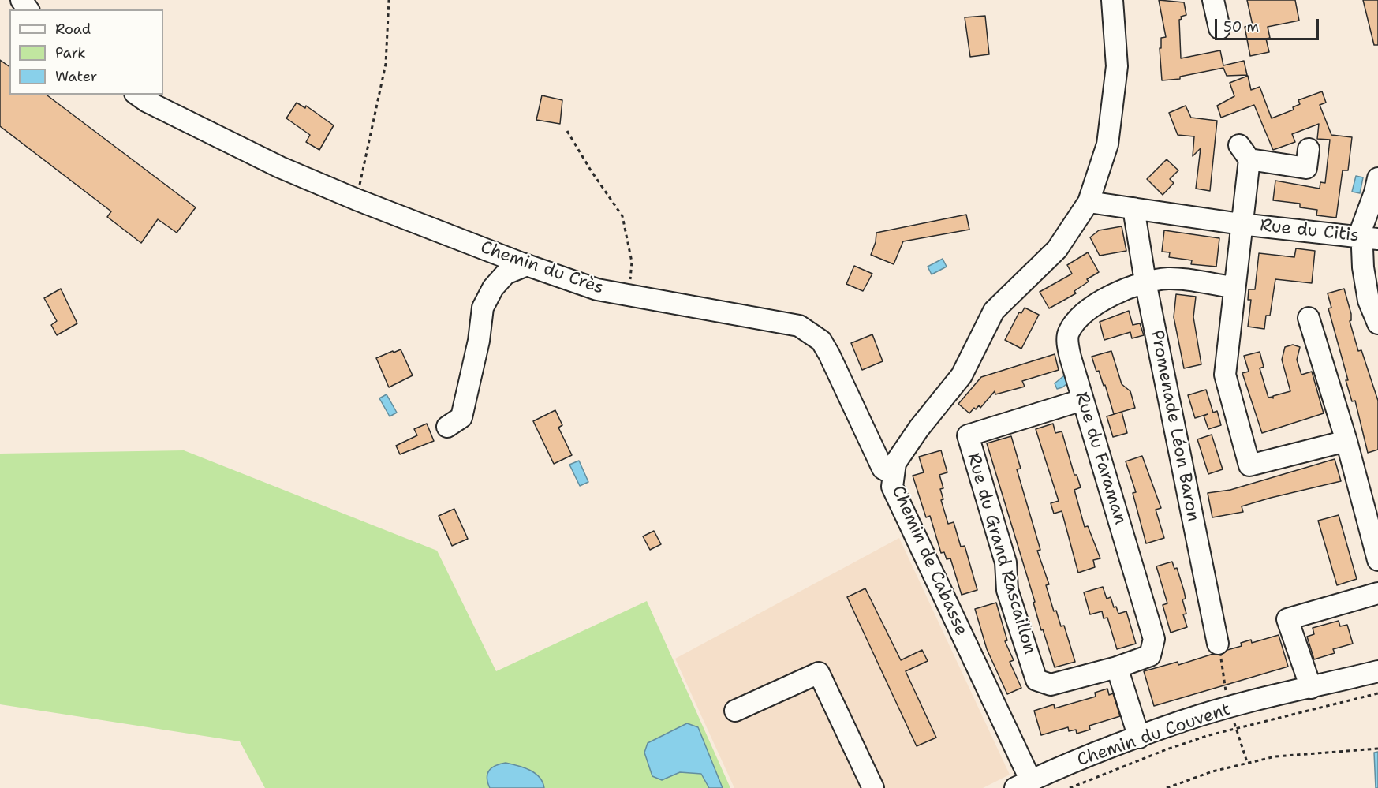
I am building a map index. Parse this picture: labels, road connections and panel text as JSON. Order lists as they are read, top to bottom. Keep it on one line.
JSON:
{"streets":{"street":["Rue du Citis","Chemin du Crès","Promenade Léon Baron","Rue du Faraman","Rue du Grand Rascaillon","Chemin de Cabasse","Chemin du Couvent"]},"crossings":[["Rue du Citis","Promenade Léon Baron"],["Rue du Citis","Chemin de Cabasse"],["Chemin du Crès","Chemin de Cabasse"],["Promenade Léon Baron","Rue du Faraman"],["Rue du Faraman","Rue du Grand Rascaillon"],["Chemin de Cabasse","Chemin du Couvent"]],"legend":["Road","Park","Water"],"scale_bar":"50 m"}
